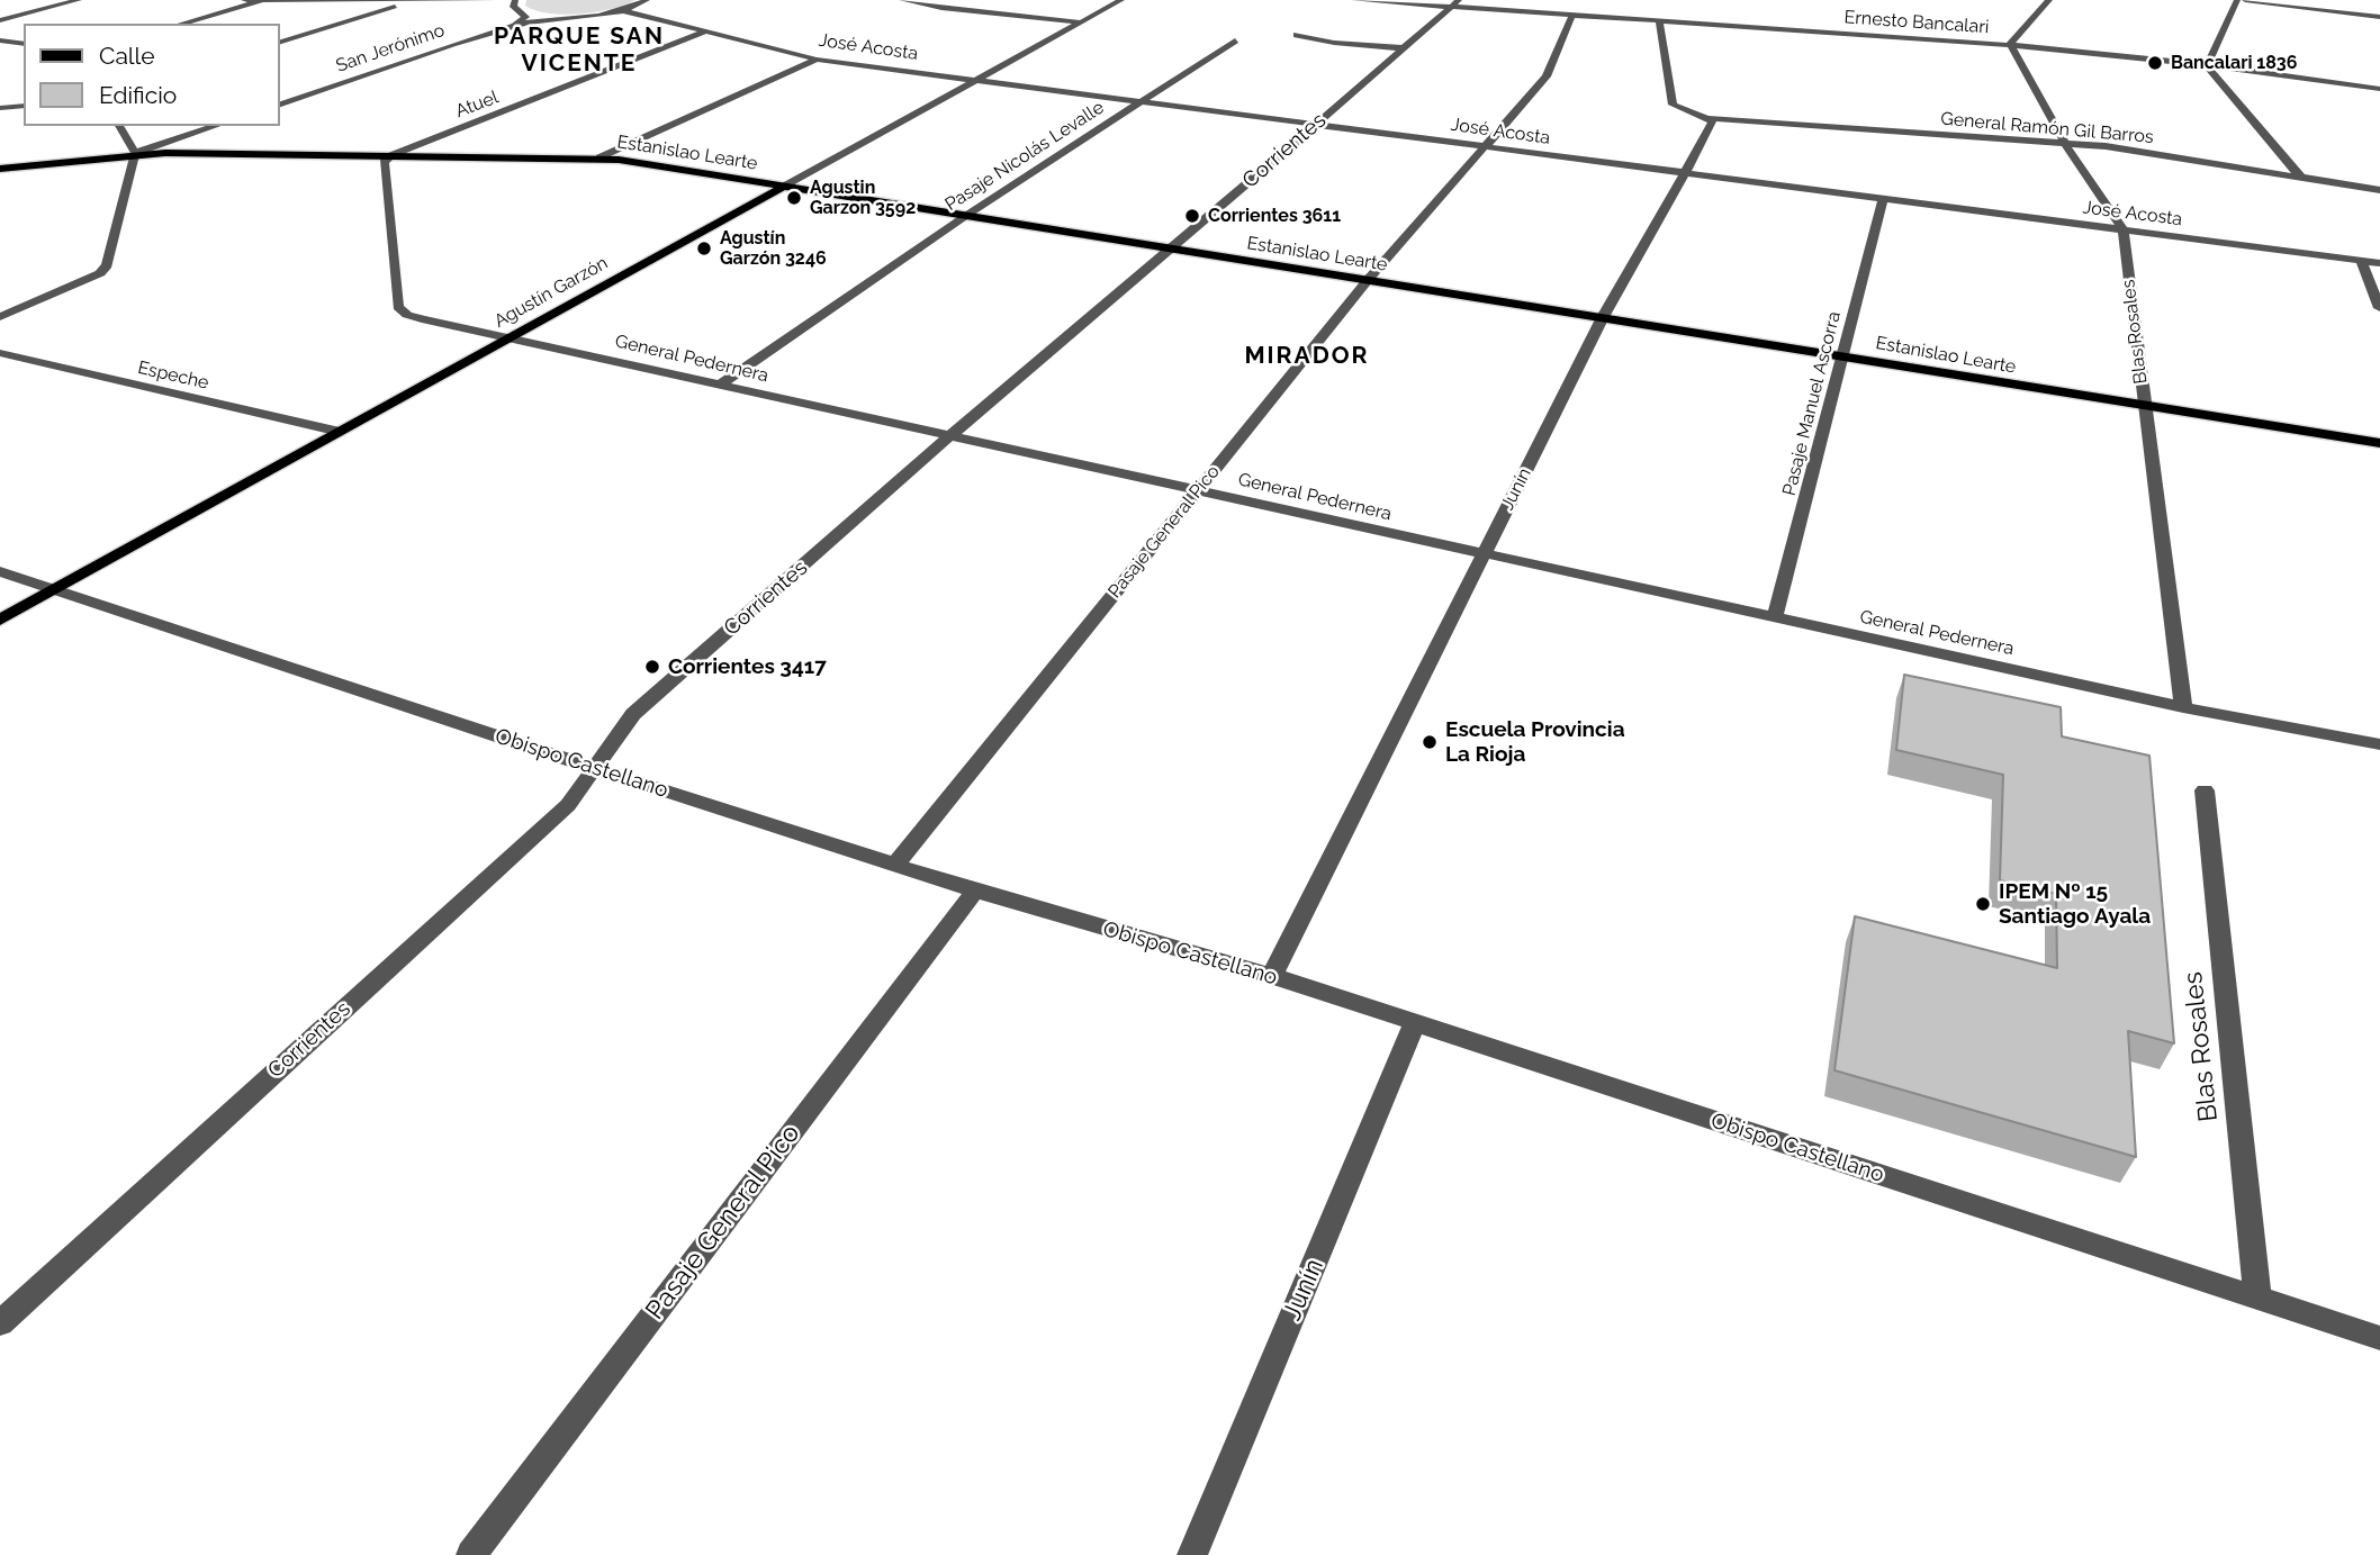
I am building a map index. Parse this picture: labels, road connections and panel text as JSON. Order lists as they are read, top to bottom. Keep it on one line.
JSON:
{"streets":{"main road":["Estanislao Learte","Agustín Garzón"],"street":["Ernesto Bancalari","José Acosta","San Jerónimo","Atuel","General Ramón Gil Barros","Corrientes","Pasaje Nicolás Levalle","Blas Rosales","General Pedernera","Espeche","Pasaje Manuel Ascorra","Junín","Pasaje General Pico","Obispo Castellano"]},"crossings":[["Ernesto Bancalari","Corrientes"],["Ernesto Bancalari","Blas Rosales"],["Ernesto Bancalari","Pasaje General Pico"],["José Acosta","Atuel"],["José Acosta","Corrientes"],["José Acosta","Pasaje Nicolás Levalle"],["José Acosta","Agustín Garzón"],["José Acosta","Blas Rosales"],["José Acosta","Pasaje Manuel Ascorra"],["José Acosta","Junín"],["José Acosta","Pasaje General Pico"],["Atuel","Estanislao Learte"],["Atuel","General Pedernera"],["General Ramón Gil Barros","Blas Rosales"],["General Ramón Gil Barros","Junín"],["Corrientes","Estanislao Learte"],["Corrientes","General Pedernera"],["Corrientes","Obispo Castellano"],["Estanislao Learte","Pasaje Nicolás Levalle"],["Estanislao Learte","Agustín Garzón"],["Estanislao Learte","Blas Rosales"],["Estanislao Learte","General Pedernera"],["Estanislao Learte","Pasaje Manuel Ascorra"],["Estanislao Learte","Junín"],["Estanislao Learte","Pasaje General Pico"],["Pasaje Nicolás Levalle","General Pedernera"],["Agustín Garzón","General Pedernera"],["Agustín Garzón","Espeche"],["Agustín Garzón","Obispo Castellano"],["Blas Rosales","General Pedernera"],["Blas Rosales","Obispo Castellano"],["General Pedernera","Pasaje Manuel Ascorra"],["General Pedernera","Junín"],["General Pedernera","Pasaje General Pico"],["Junín","Obispo Castellano"],["Pasaje General Pico","Obispo Castellano"]],"districts":["PARQUE SAN VICENTE","MIRADOR"],"places":["Bancalari 1836","Agustin Garzon 3592","Corrientes 3611","Agustín Garzón 3246","Corrientes 3417","Escuela Provincia La Rioja","IPEM Nº 15 Santiago Ayala"],"legend":["Calle","Edificio"]}
